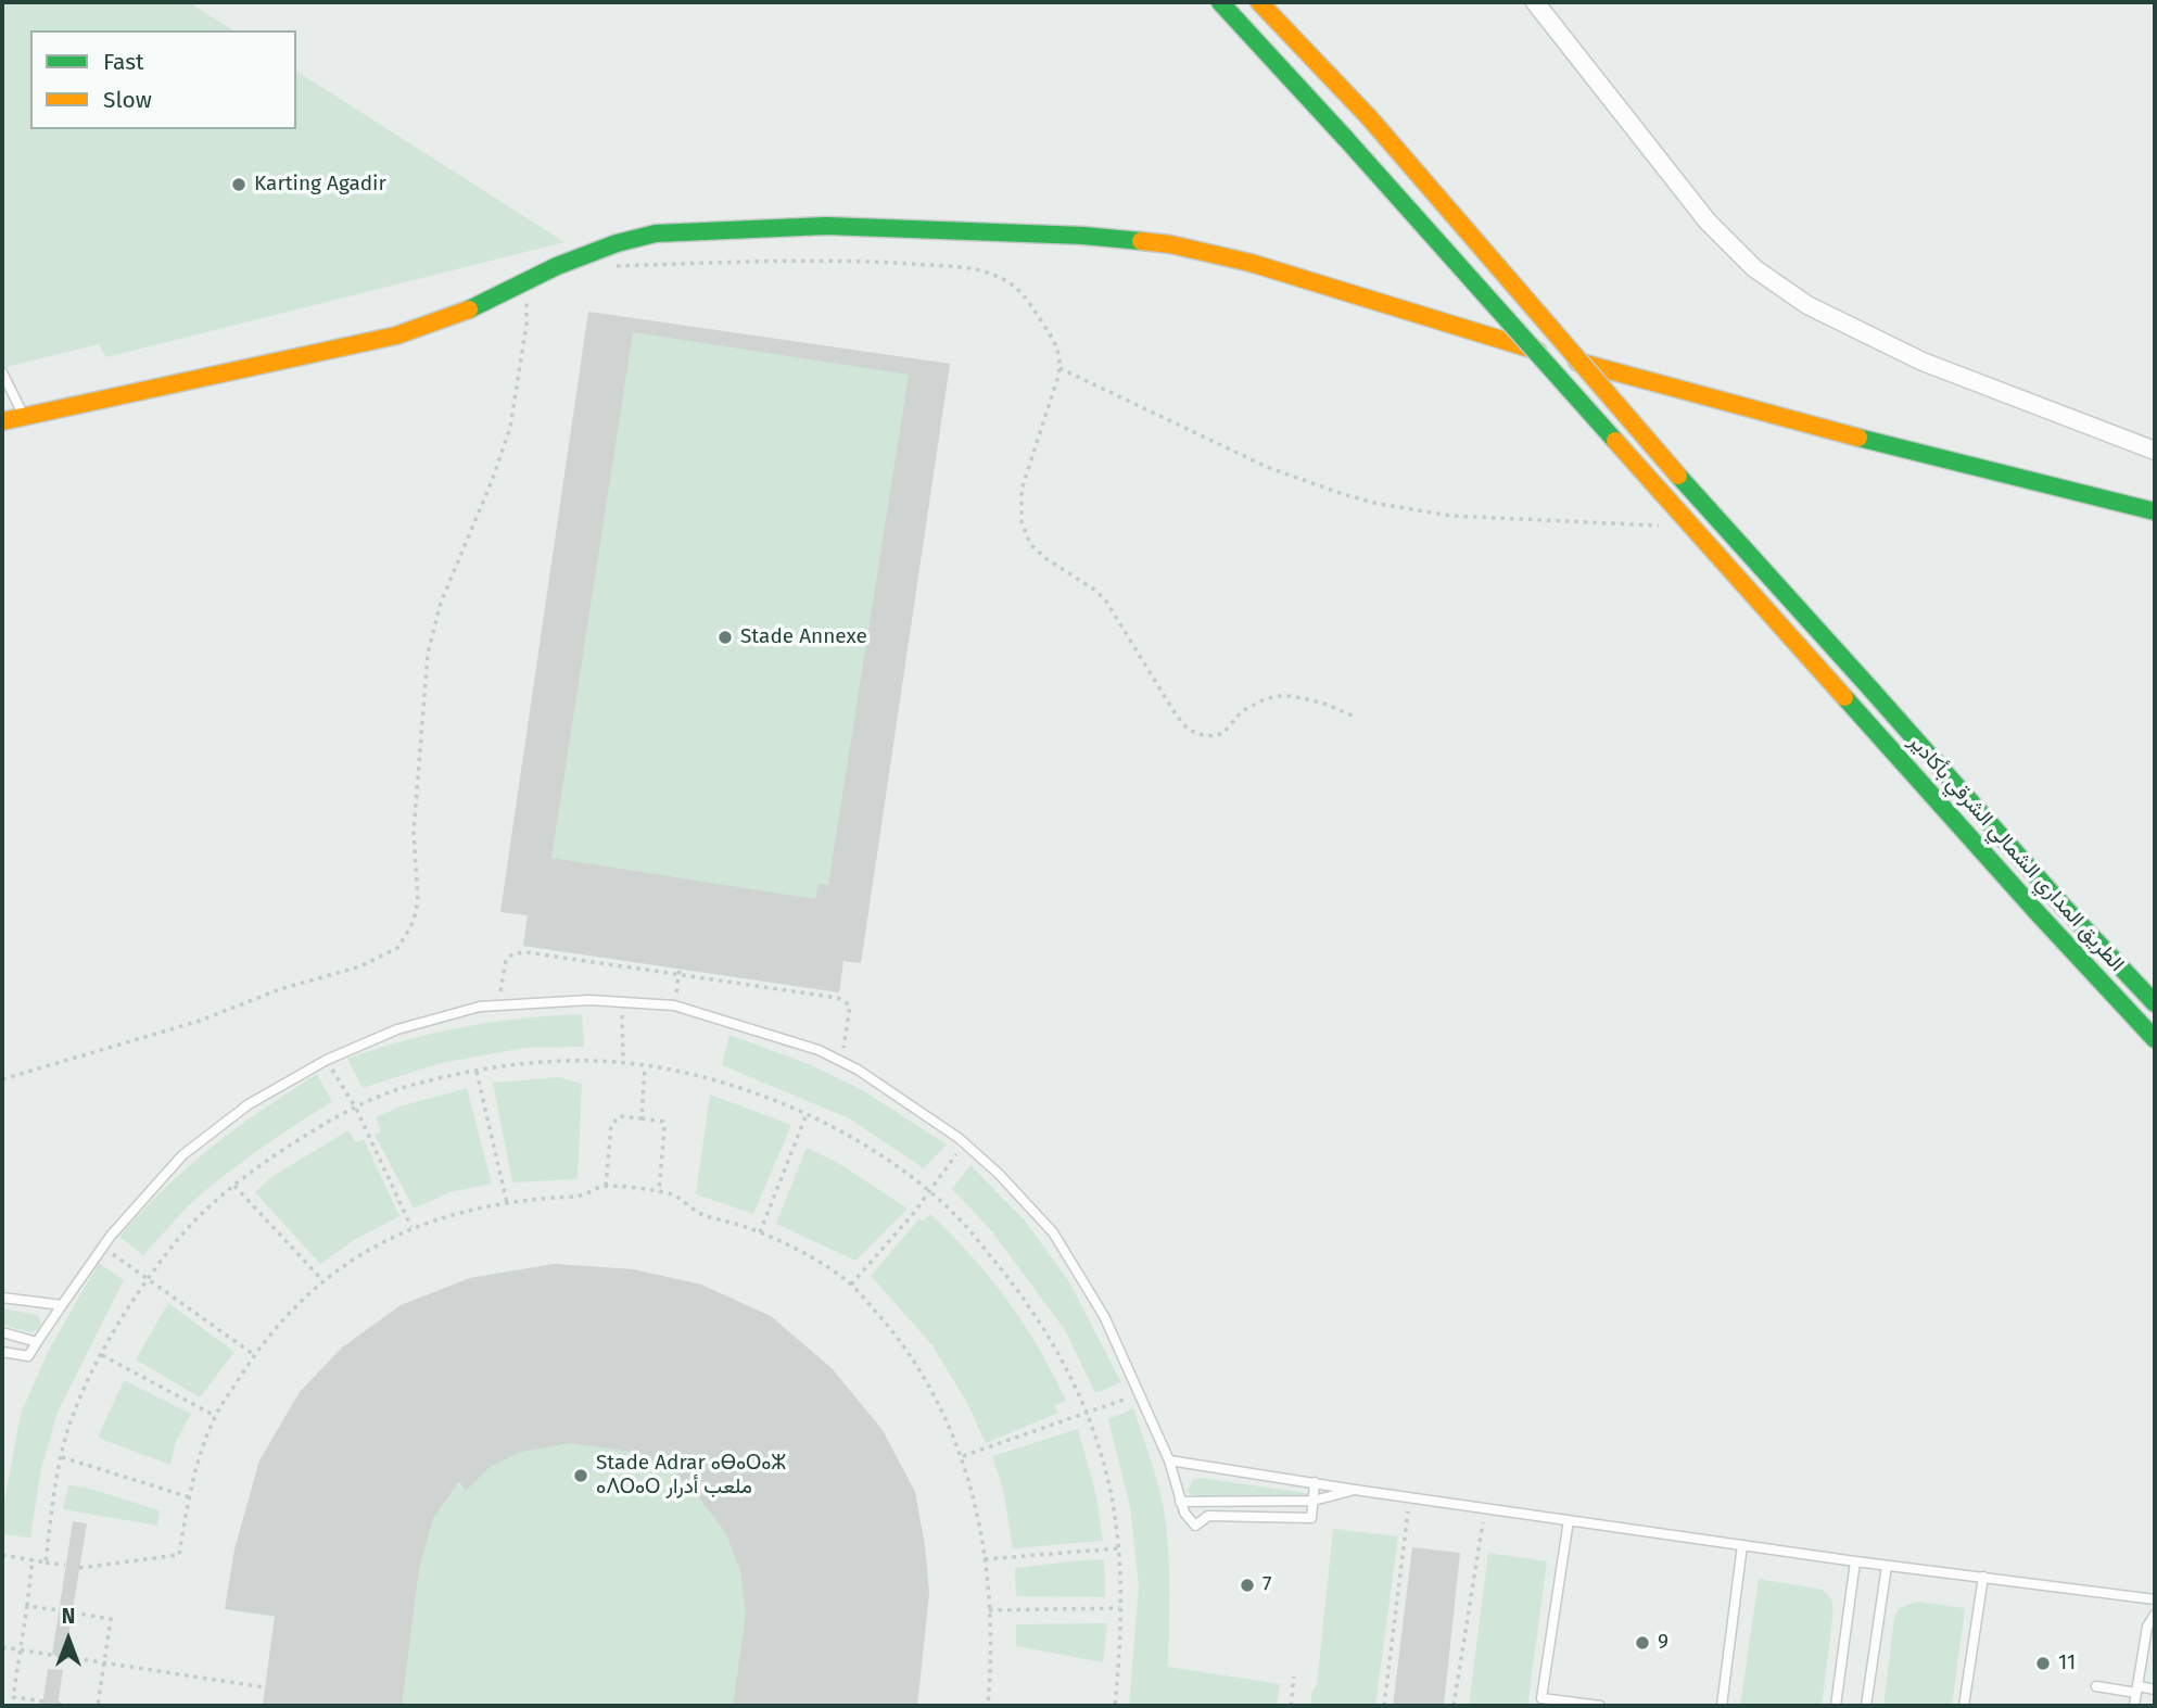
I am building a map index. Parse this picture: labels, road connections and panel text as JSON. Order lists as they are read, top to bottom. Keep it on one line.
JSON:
{"streets":{"main road":["الطريق المداري الشمالي الشرقي بأكادير"]},"places":["Karting Agadir","Stade Annexe","Stade Adrar ⴰⴱⴰⵔⴰⵣ ⴰⴷⵔⴰⵔ ملعب أدرار","7","9","11"],"legend":["Fast","Slow"],"north":"top"}
